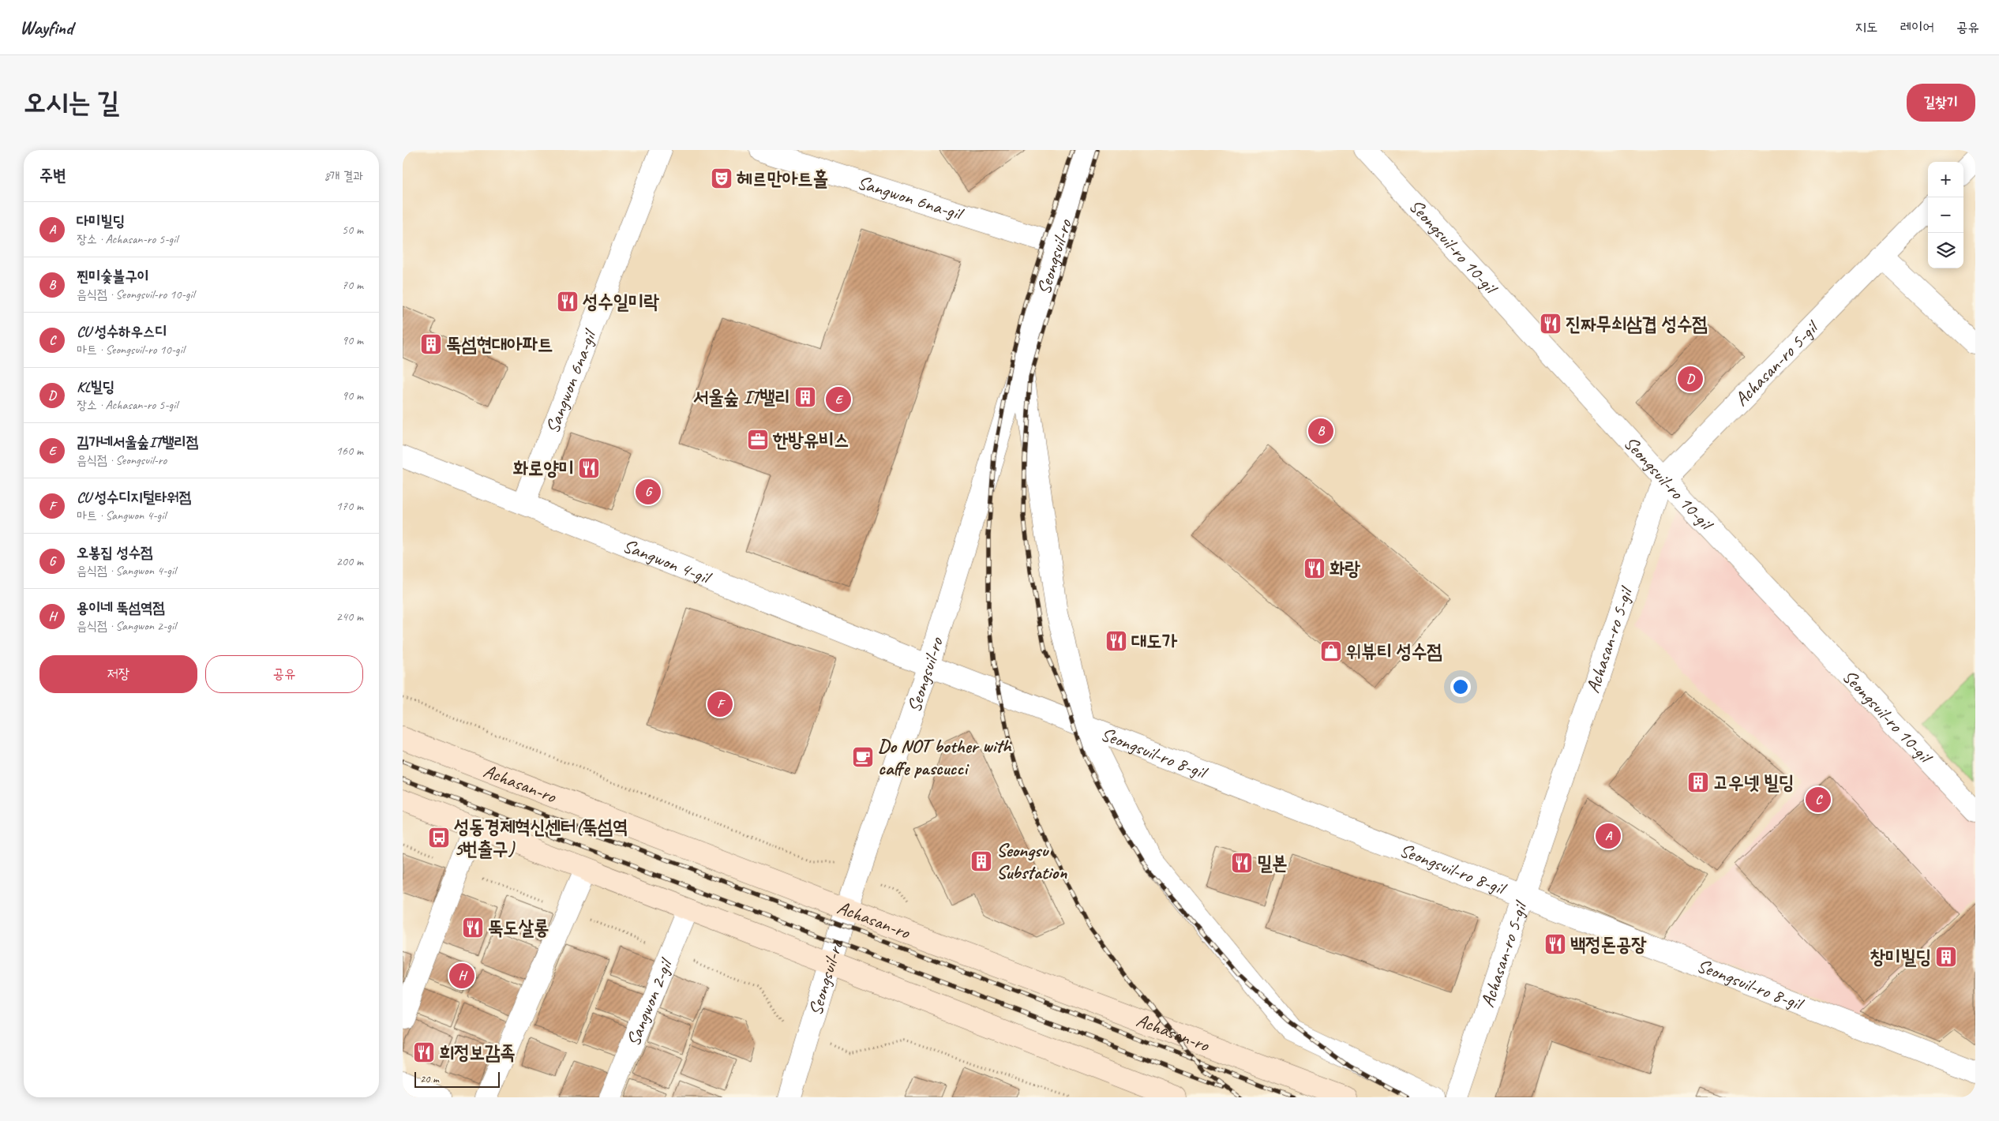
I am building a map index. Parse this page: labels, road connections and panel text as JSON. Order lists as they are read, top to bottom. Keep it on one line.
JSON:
{"streets":{"main road":["Achasan-ro"],"street":["Sangwon 6na-gil","Seongsuil-ro 10-gil","Seongsuil-ro","Achasan-ro 5-gil","Sangwon 4-gil","Seongsuil-ro 8-gil","Sangwon 2-gil"]},"crossings":[["Sangwon 6na-gil","Seongsuil-ro"],["Sangwon 6na-gil","Sangwon 4-gil"],["Seongsuil-ro 10-gil","Achasan-ro 5-gil"],["Seongsuil-ro","Sangwon 4-gil"],["Seongsuil-ro","Seongsuil-ro 8-gil"],["Seongsuil-ro","Achasan-ro"],["Achasan-ro 5-gil","Seongsuil-ro 8-gil"],["Sangwon 4-gil","Seongsuil-ro 8-gil"]],"places":{"theatre":["헤르만아트홀"],"restaurant":["성수일미락","진짜무쇠삼겹 성수점","화로양미","화랑","대도가","밀본","뚝도살롱","백정돈공장","희정보감족"],"building":["뚝섬현대아파트","서울숲 IT밸리","고우넷 빌딩","Seongsu Substation","창미빌딩"],"office":["한방유비스"],"shop":["위뷰티 성수점"],"cafe":["Do NOT bother with caffe pascucci"],"bus stop":["성동경제혁신센터(뚝섬역 5번출구)"]},"scale_bar":"20 m","page":{"header":"Wayfind","nav":["지도","레이어","공유"],"buttons":["길찾기",["저장","공유"]],"title":"오시는 길","heading":["주변","8개 결과"],"map_buttons":["+","−"],"list":[{"mark":"A","name":"다미빌딩","note":"장소 · Achasan-ro 5-gil","value":"50 m"},{"mark":"B","name":"찐미숯불구이","note":"음식점 · Seongsuil-ro 10-gil","value":"70 m"},{"mark":"C","name":"CU 성수하우스디","note":"마트 · Seongsuil-ro 10-gil","value":"90 m"},{"mark":"D","name":"KL빌딩","note":"장소 · Achasan-ro 5-gil","value":"90 m"},{"mark":"E","name":"김가네서울숲IT밸리점","note":"음식점 · Seongsuil-ro","value":"160 m"},{"mark":"F","name":"CU 성수디지털타워점","note":"마트 · Sangwon 4-gil","value":"170 m"},{"mark":"G","name":"오봉집 성수점","note":"음식점 · Sangwon 4-gil","value":"200 m"},{"mark":"H","name":"용이네 뚝섬역점","note":"음식점 · Sangwon 2-gil","value":"240 m"}],"pins":["D","E","B","G","F","C","A","H"],"scale":"20 m"}}
